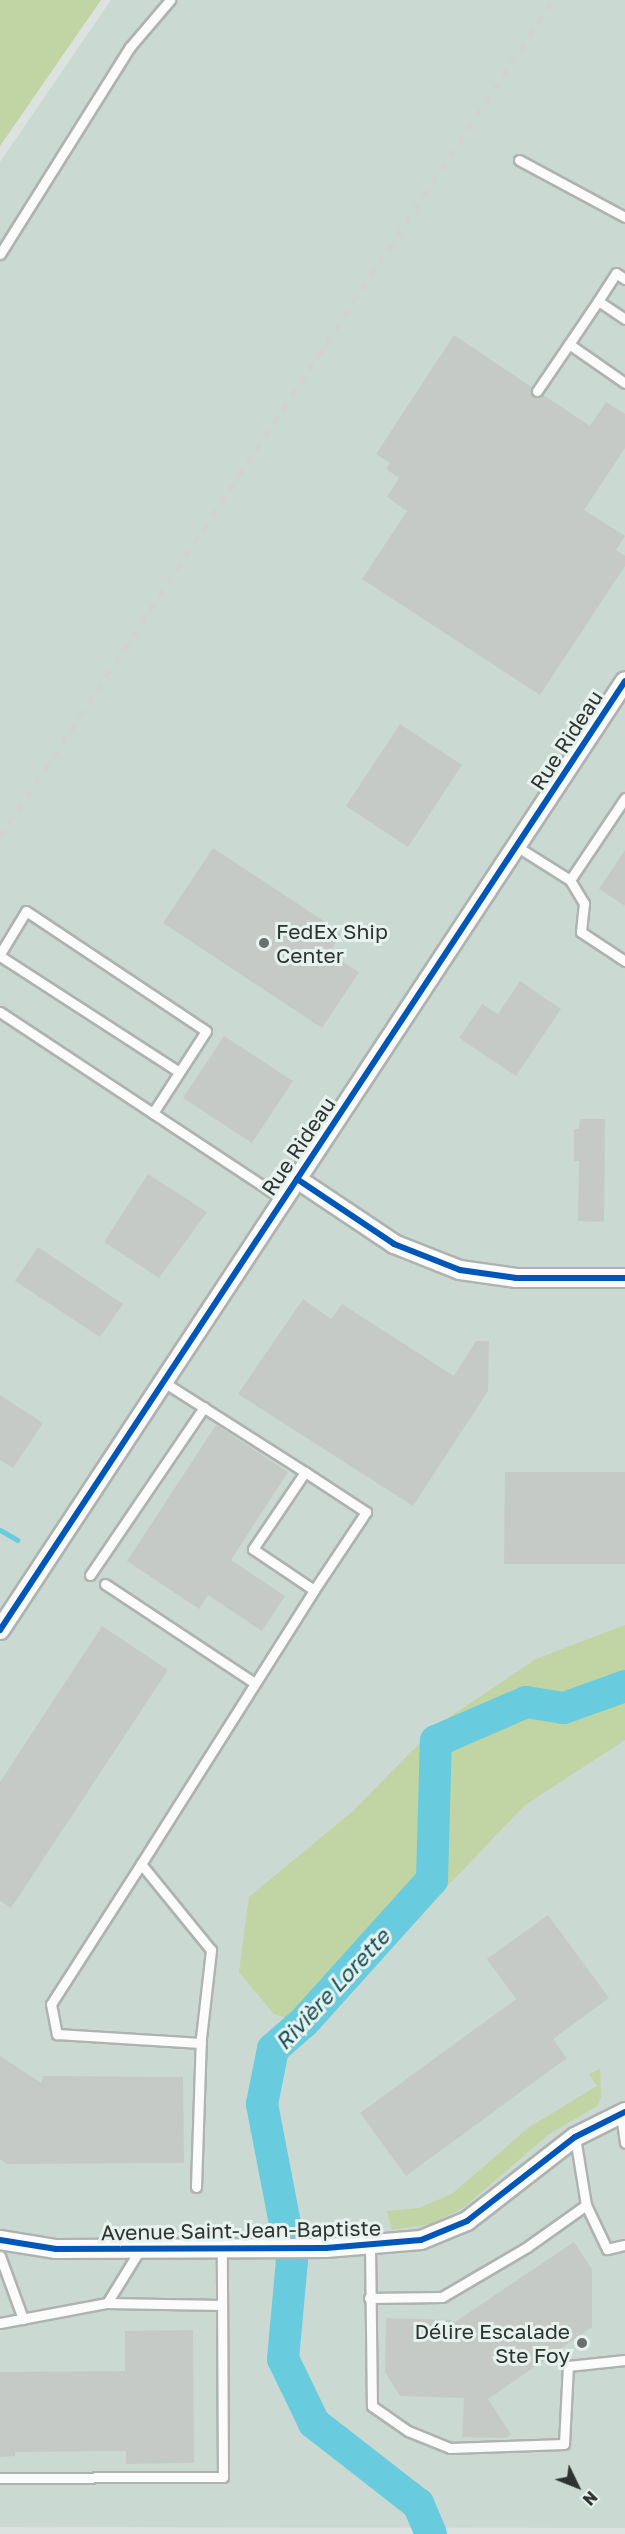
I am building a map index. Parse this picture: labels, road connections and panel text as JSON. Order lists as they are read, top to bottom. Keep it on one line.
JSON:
{"streets":{"street":["Rue Rideau","Avenue Saint-Jean-Baptiste"]},"water":["Rivière Lorette"],"places":["FedEx Ship Center","Délire Escalade Ste Foy"],"north":"bottom right"}
